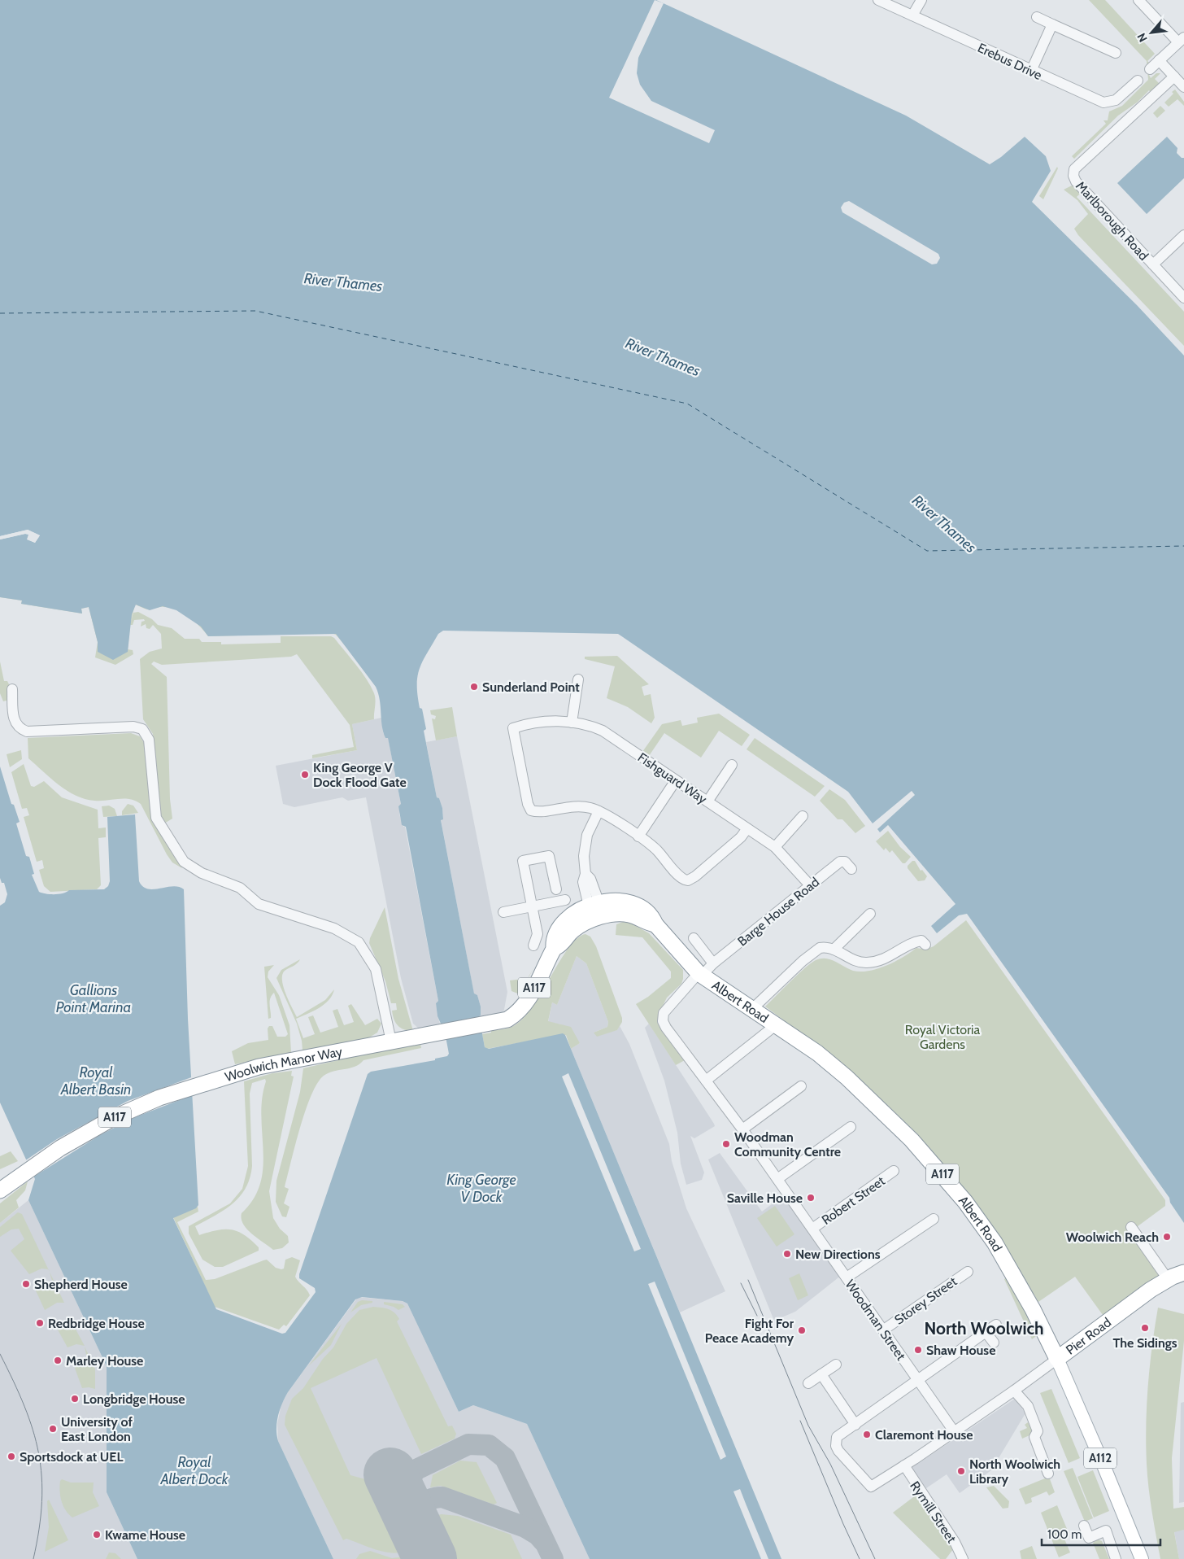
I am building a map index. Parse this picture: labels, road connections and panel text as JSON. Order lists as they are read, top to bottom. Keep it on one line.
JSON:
{"streets":{"highway":["A117","Albert Road","Woolwich Manor Way","Pier Road"],"main road":["A112"],"street":["Erebus Drive","Marlborough Road","Fishguard Way","Barge House Road","Robert Street","Storey Street","Woodman Street","Rymill Street"]},"crossings":[["Fishguard Way","Barge House Road"],["Barge House Road","Albert Road"],["Barge House Road","Woodman Street"],["Albert Road","Woolwich Manor Way"],["Albert Road","Woodman Street"],["Albert Road","Pier Road"],["Robert Street","Woodman Street"],["Storey Street","Woodman Street"],["Woodman Street","Pier Road"],["Pier Road","Rymill Street"]],"districts":["North Woolwich"],"water":["River Thames","Gallions Point Marina","Royal Albert Basin","King George V Dock","Royal Albert Dock"],"parks":["Royal Victoria Gardens"],"places":["Sunderland Point","King George V Dock Flood Gate","Woodman Community Centre","Saville House","Woolwich Reach","New Directions","Shepherd House","Redbridge House","The Sidings","Fight For Peace Academy","Shaw House","Marley House","Longbridge House","University of East London","Claremont House","Sportsdock at UEL","North Woolwich Library","Kwame House"],"scale_bar":"100 m","north":"bottom left"}
